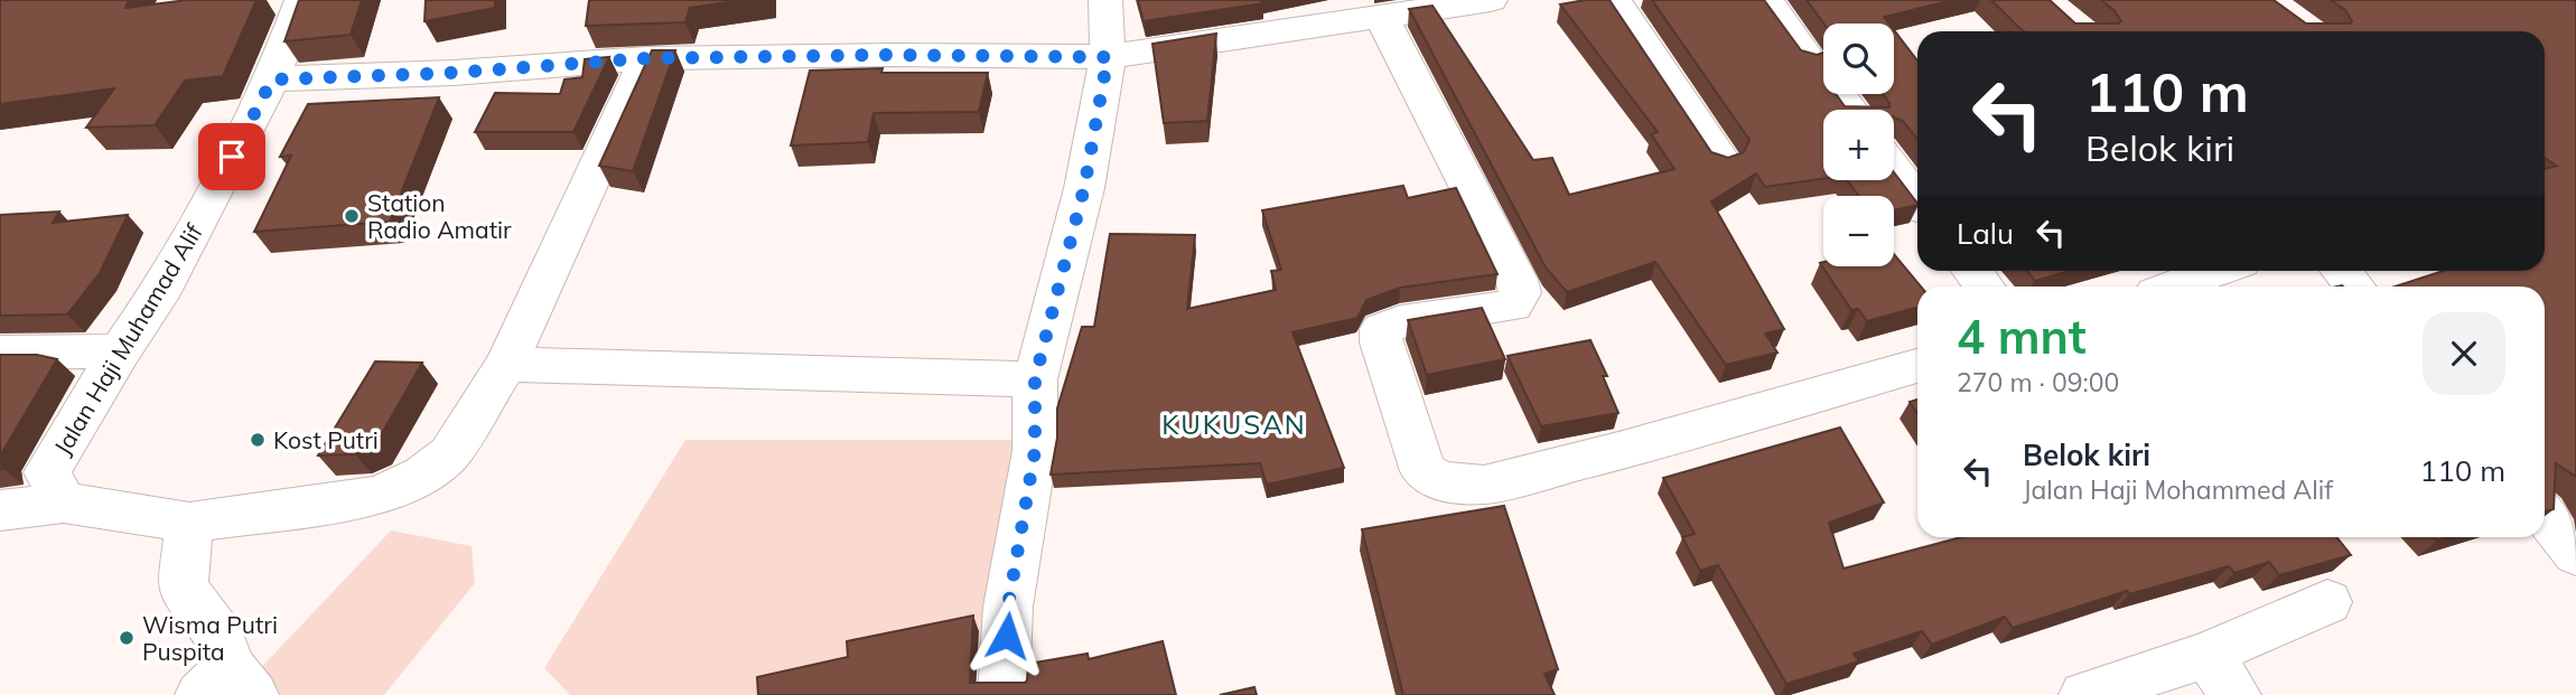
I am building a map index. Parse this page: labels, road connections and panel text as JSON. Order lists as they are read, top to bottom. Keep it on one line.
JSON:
{"streets":{"street":["Jalan Haji Muhamad Alif"]},"districts":["KUKUSAN"],"places":["Station Radio Amatir","Kost Putri","Wisma Putri Puspita"],"page":{"map_buttons":["+","−"],"turn":["110 m","Belok kiri"],"then":"Lalu","heading":["4 mnt","270 m · 09:00"],"list":[{"name":"Belok kiri","note":"Jalan Haji Mohammed Alif","value":"110 m"}]}}
